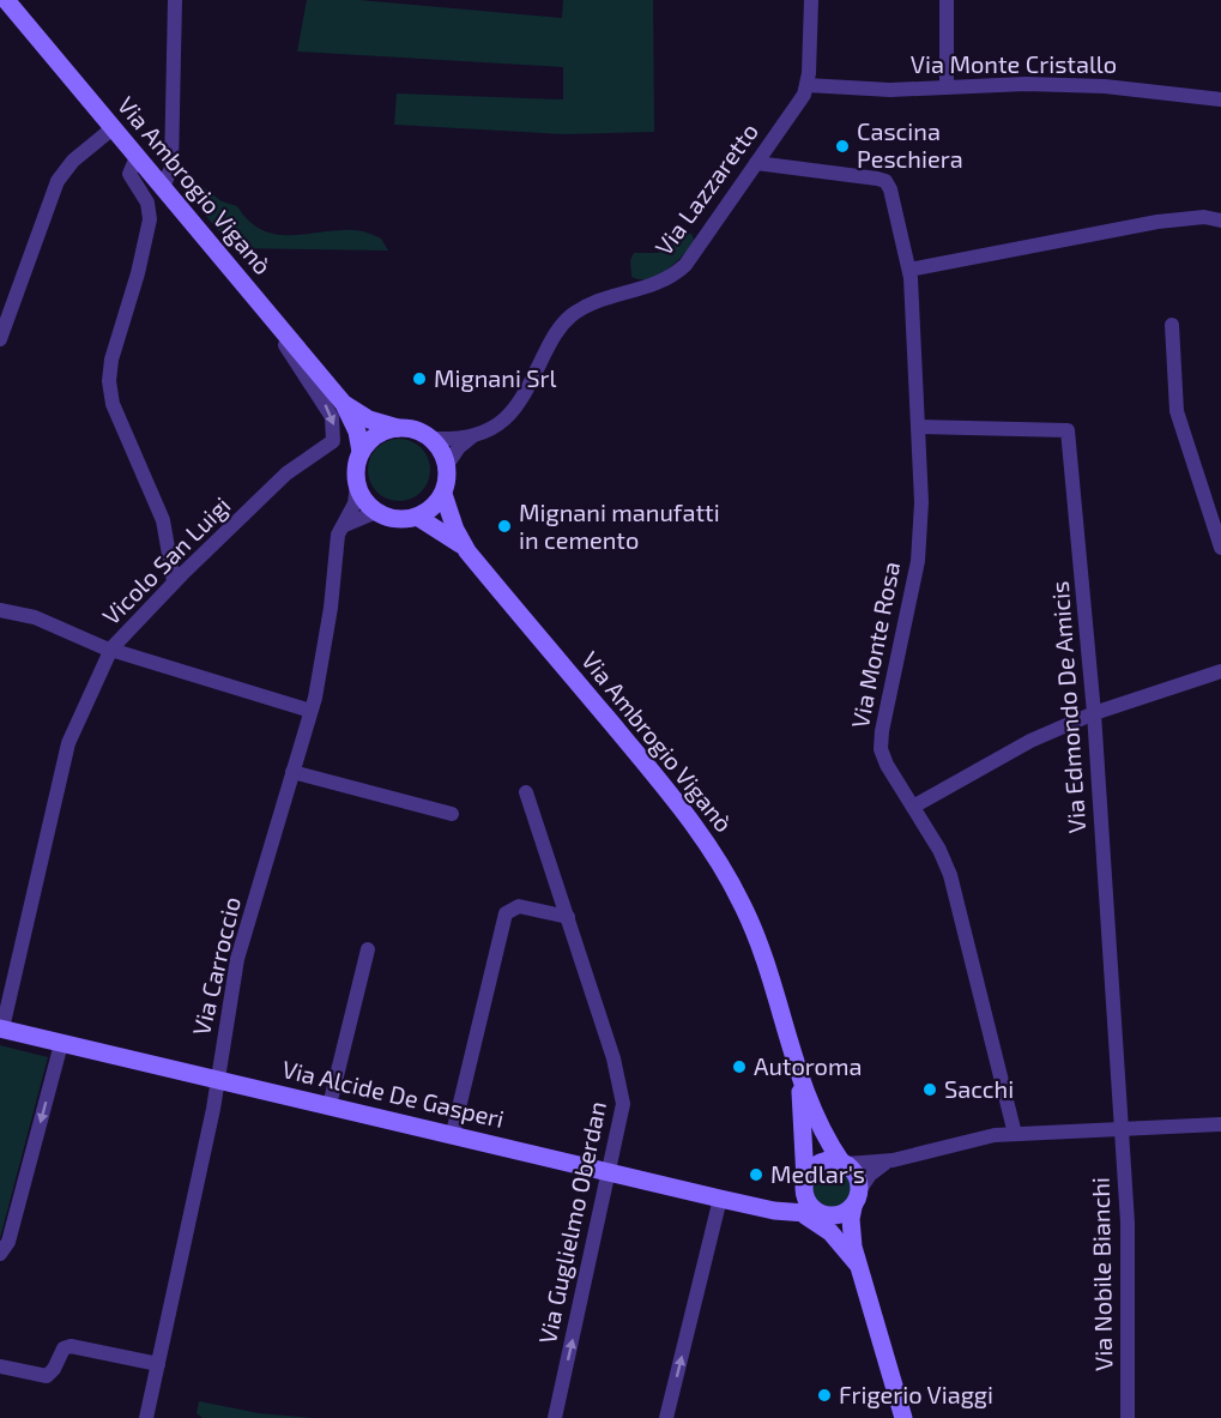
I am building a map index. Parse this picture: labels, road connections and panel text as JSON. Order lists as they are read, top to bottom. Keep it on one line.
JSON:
{"streets":{"main road":["Via Ambrogio Viganò","Via Alcide De Gasperi"],"street":["Via Monte Cristallo","Via Lazzaretto","Vicolo San Luigi","Via Monte Rosa","Via Edmondo De Amicis","Via Carroccio","Via Guglielmo Oberdan","Via Nobile Bianchi"]},"crossings":[["Via Monte Cristallo","Via Lazzaretto"],["Via Ambrogio Viganò","Via Lazzaretto"],["Via Ambrogio Viganò","Vicolo San Luigi"],["Via Ambrogio Viganò","Via Carroccio"],["Via Ambrogio Viganò","Via Alcide De Gasperi"],["Via Lazzaretto","Via Monte Rosa"],["Via Lazzaretto","Via Carroccio"],["Vicolo San Luigi","Via Alcide De Gasperi"],["Via Monte Rosa","Via Edmondo De Amicis"],["Via Edmondo De Amicis","Via Nobile Bianchi"],["Via Carroccio","Via Alcide De Gasperi"],["Via Alcide De Gasperi","Via Guglielmo Oberdan"]],"places":["Cascina Peschiera","Mignani Srl","Mignani manufatti in cemento","Autoroma","Sacchi","Medlar's","Frigerio Viaggi"]}
